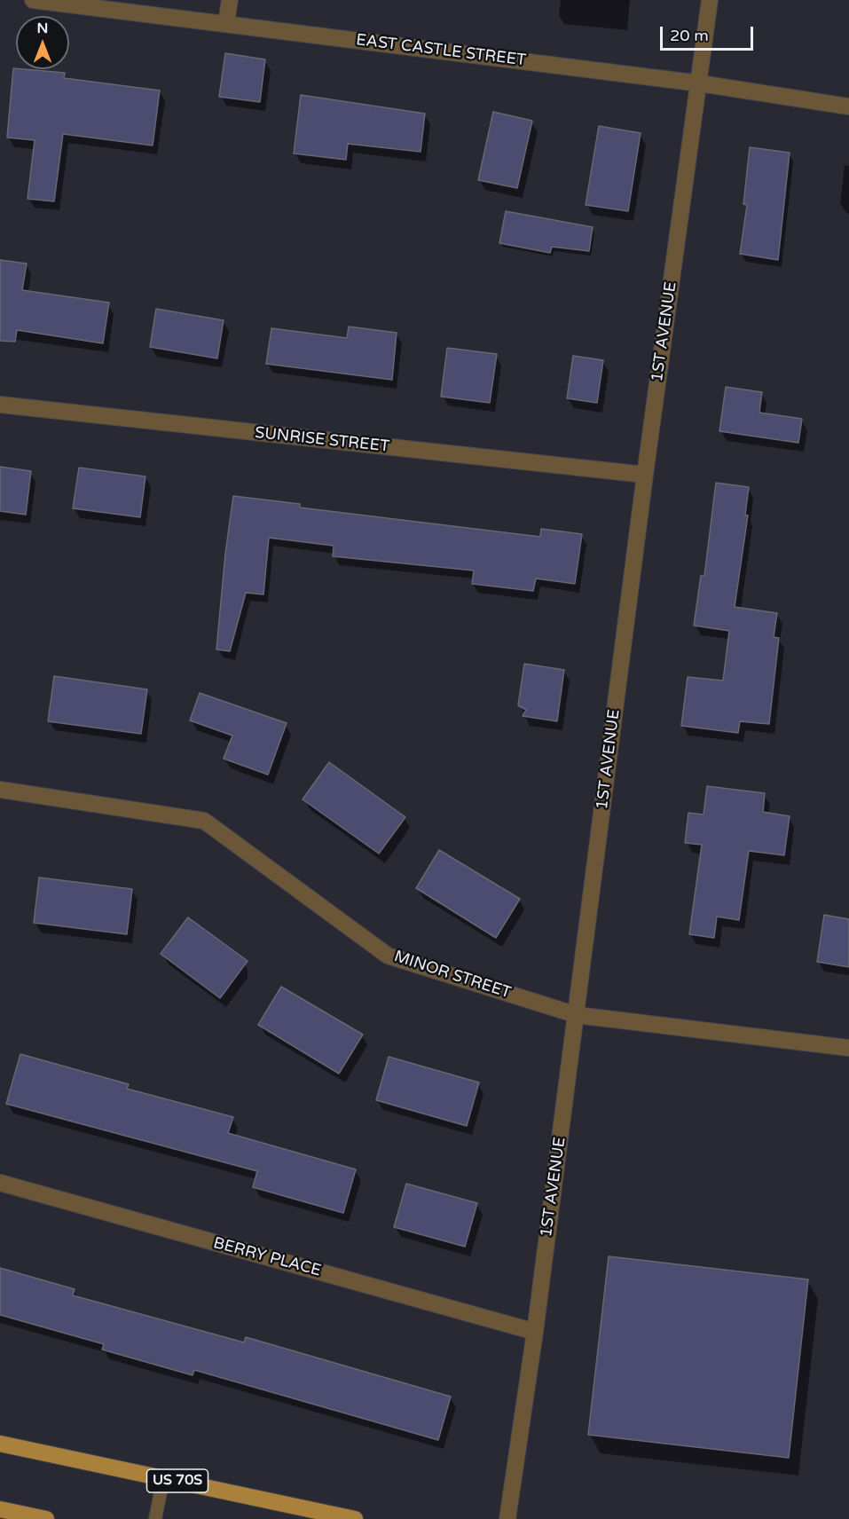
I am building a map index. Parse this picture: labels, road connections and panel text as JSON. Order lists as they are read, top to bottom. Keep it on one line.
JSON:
{"streets":{"main road":["US 70S"],"street":["EAST CASTLE STREET","1ST AVENUE","SUNRISE STREET","MINOR STREET","BERRY PLACE"]},"crossings":[["EAST CASTLE STREET","1ST AVENUE"],["1ST AVENUE","SUNRISE STREET"],["1ST AVENUE","MINOR STREET"],["1ST AVENUE","BERRY PLACE"]],"scale_bar":"20 m","north":"top"}
